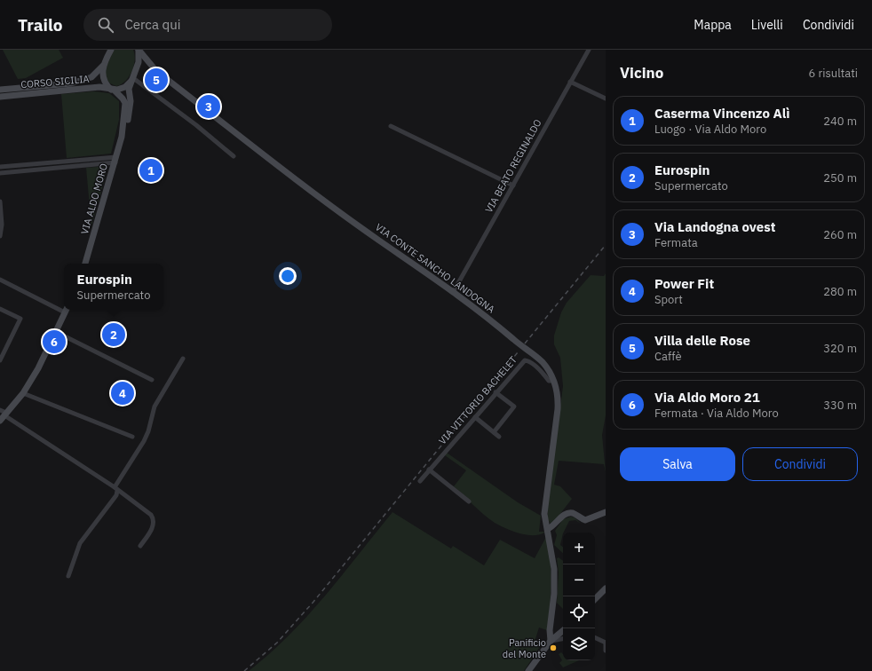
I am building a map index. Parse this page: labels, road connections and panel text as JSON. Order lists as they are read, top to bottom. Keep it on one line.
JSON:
{"streets":{"main road":["CORSO SICILIA","VIA ALDO MORO","VIA CONTE SANCHO LANDOGNA"],"street":["VIA BEATO REGINALDO","VIA VITTORIO BACHELET"]},"crossings":[["VIA BEATO REGINALDO","VIA CONTE SANCHO LANDOGNA"],["VIA CONTE SANCHO LANDOGNA","VIA VITTORIO BACHELET"]],"places":["Panificio del Monte"],"page":{"header":"Trailo","search":"Cerca qui","nav":["Mappa","Livelli","Condividi"],"heading":["Vicino","6 risultati"],"pins":["5","3","1","2","6","4"],"list":[{"mark":"1","name":"Caserma Vincenzo Alì","note":"Luogo · Via Aldo Moro","value":"240 m"},{"mark":"2","name":"Eurospin","note":"Supermercato","value":"250 m"},{"mark":"3","name":"Via Landogna ovest","note":"Fermata","value":"260 m"},{"mark":"4","name":"Power Fit","note":"Sport","value":"280 m"},{"mark":"5","name":"Villa delle Rose","note":"Caffè","value":"320 m"},{"mark":"6","name":"Via Aldo Moro 21","note":"Fermata · Via Aldo Moro","value":"330 m"}],"popup":["Eurospin","Supermercato"],"buttons":["Salva","Condividi"],"map_buttons":["+","−"]}}
